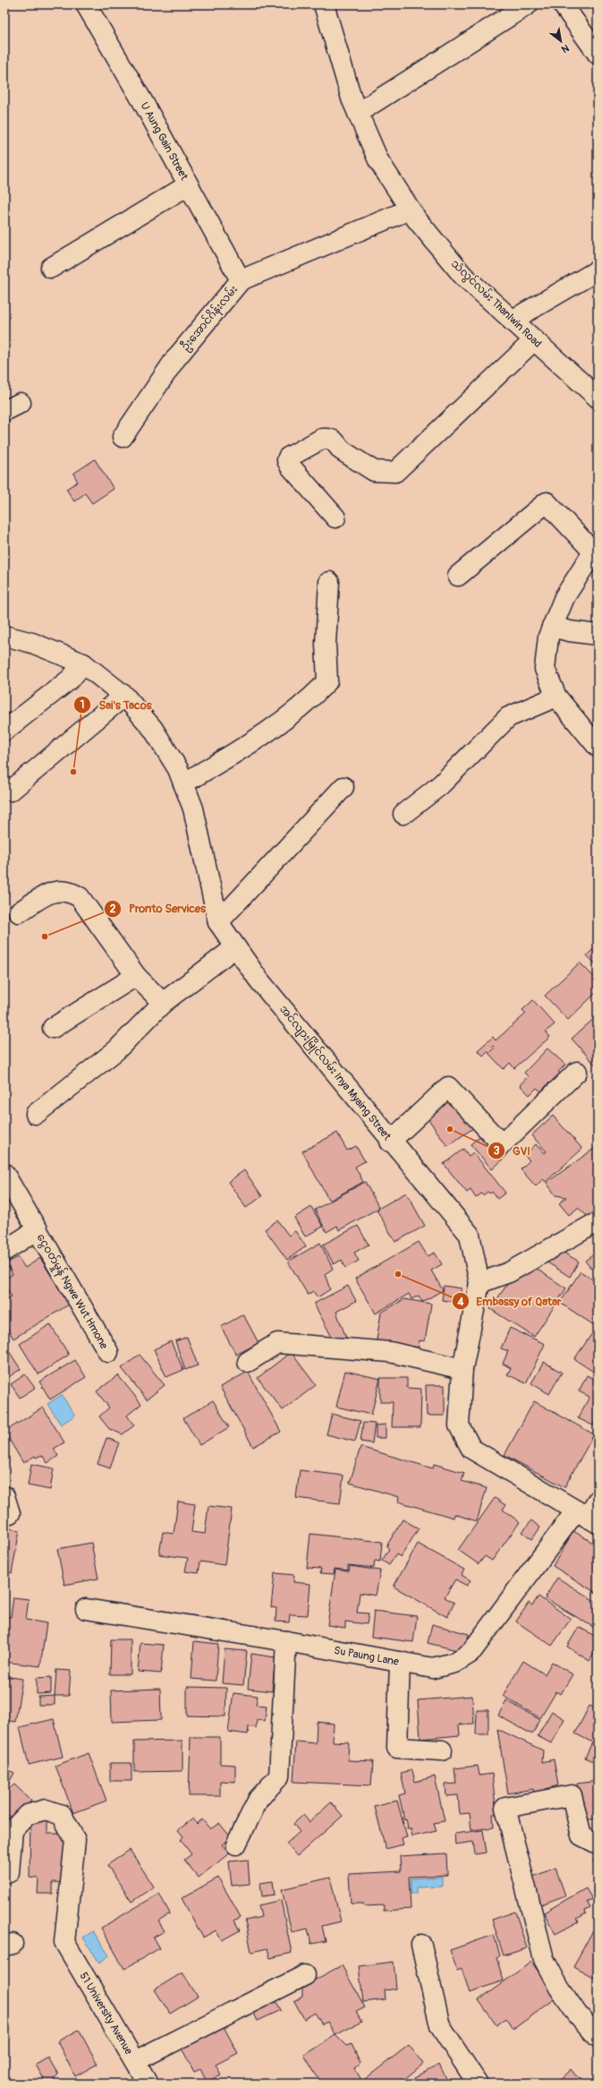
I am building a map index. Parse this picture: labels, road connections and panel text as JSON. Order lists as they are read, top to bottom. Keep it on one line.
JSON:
{"streets":{"street":["U Aung Gain Street","သံလွင်လမ်း Thanlwin Road","ဦးအောင်ဂိန်းလမ်း","အင်လျားမြိုင်လမ်း Inya Myaing Street","ငွေဝတ်မှုန် Ngwe Wut Hmone","Su Paung Lane","51 University Avenue"]},"crossings":[["U Aung Gain Street","ဦးအောင်ဂိန်းလမ်း"],["သံလွင်လမ်း Thanlwin Road","ဦးအောင်ဂိန်းလမ်း"],["အင်လျားမြိုင်လမ်း Inya Myaing Street","Su Paung Lane"]],"places":["Sai's Tacos","Pronto Services","GVI","Embassy of Qatar"],"north":"bottom right"}
